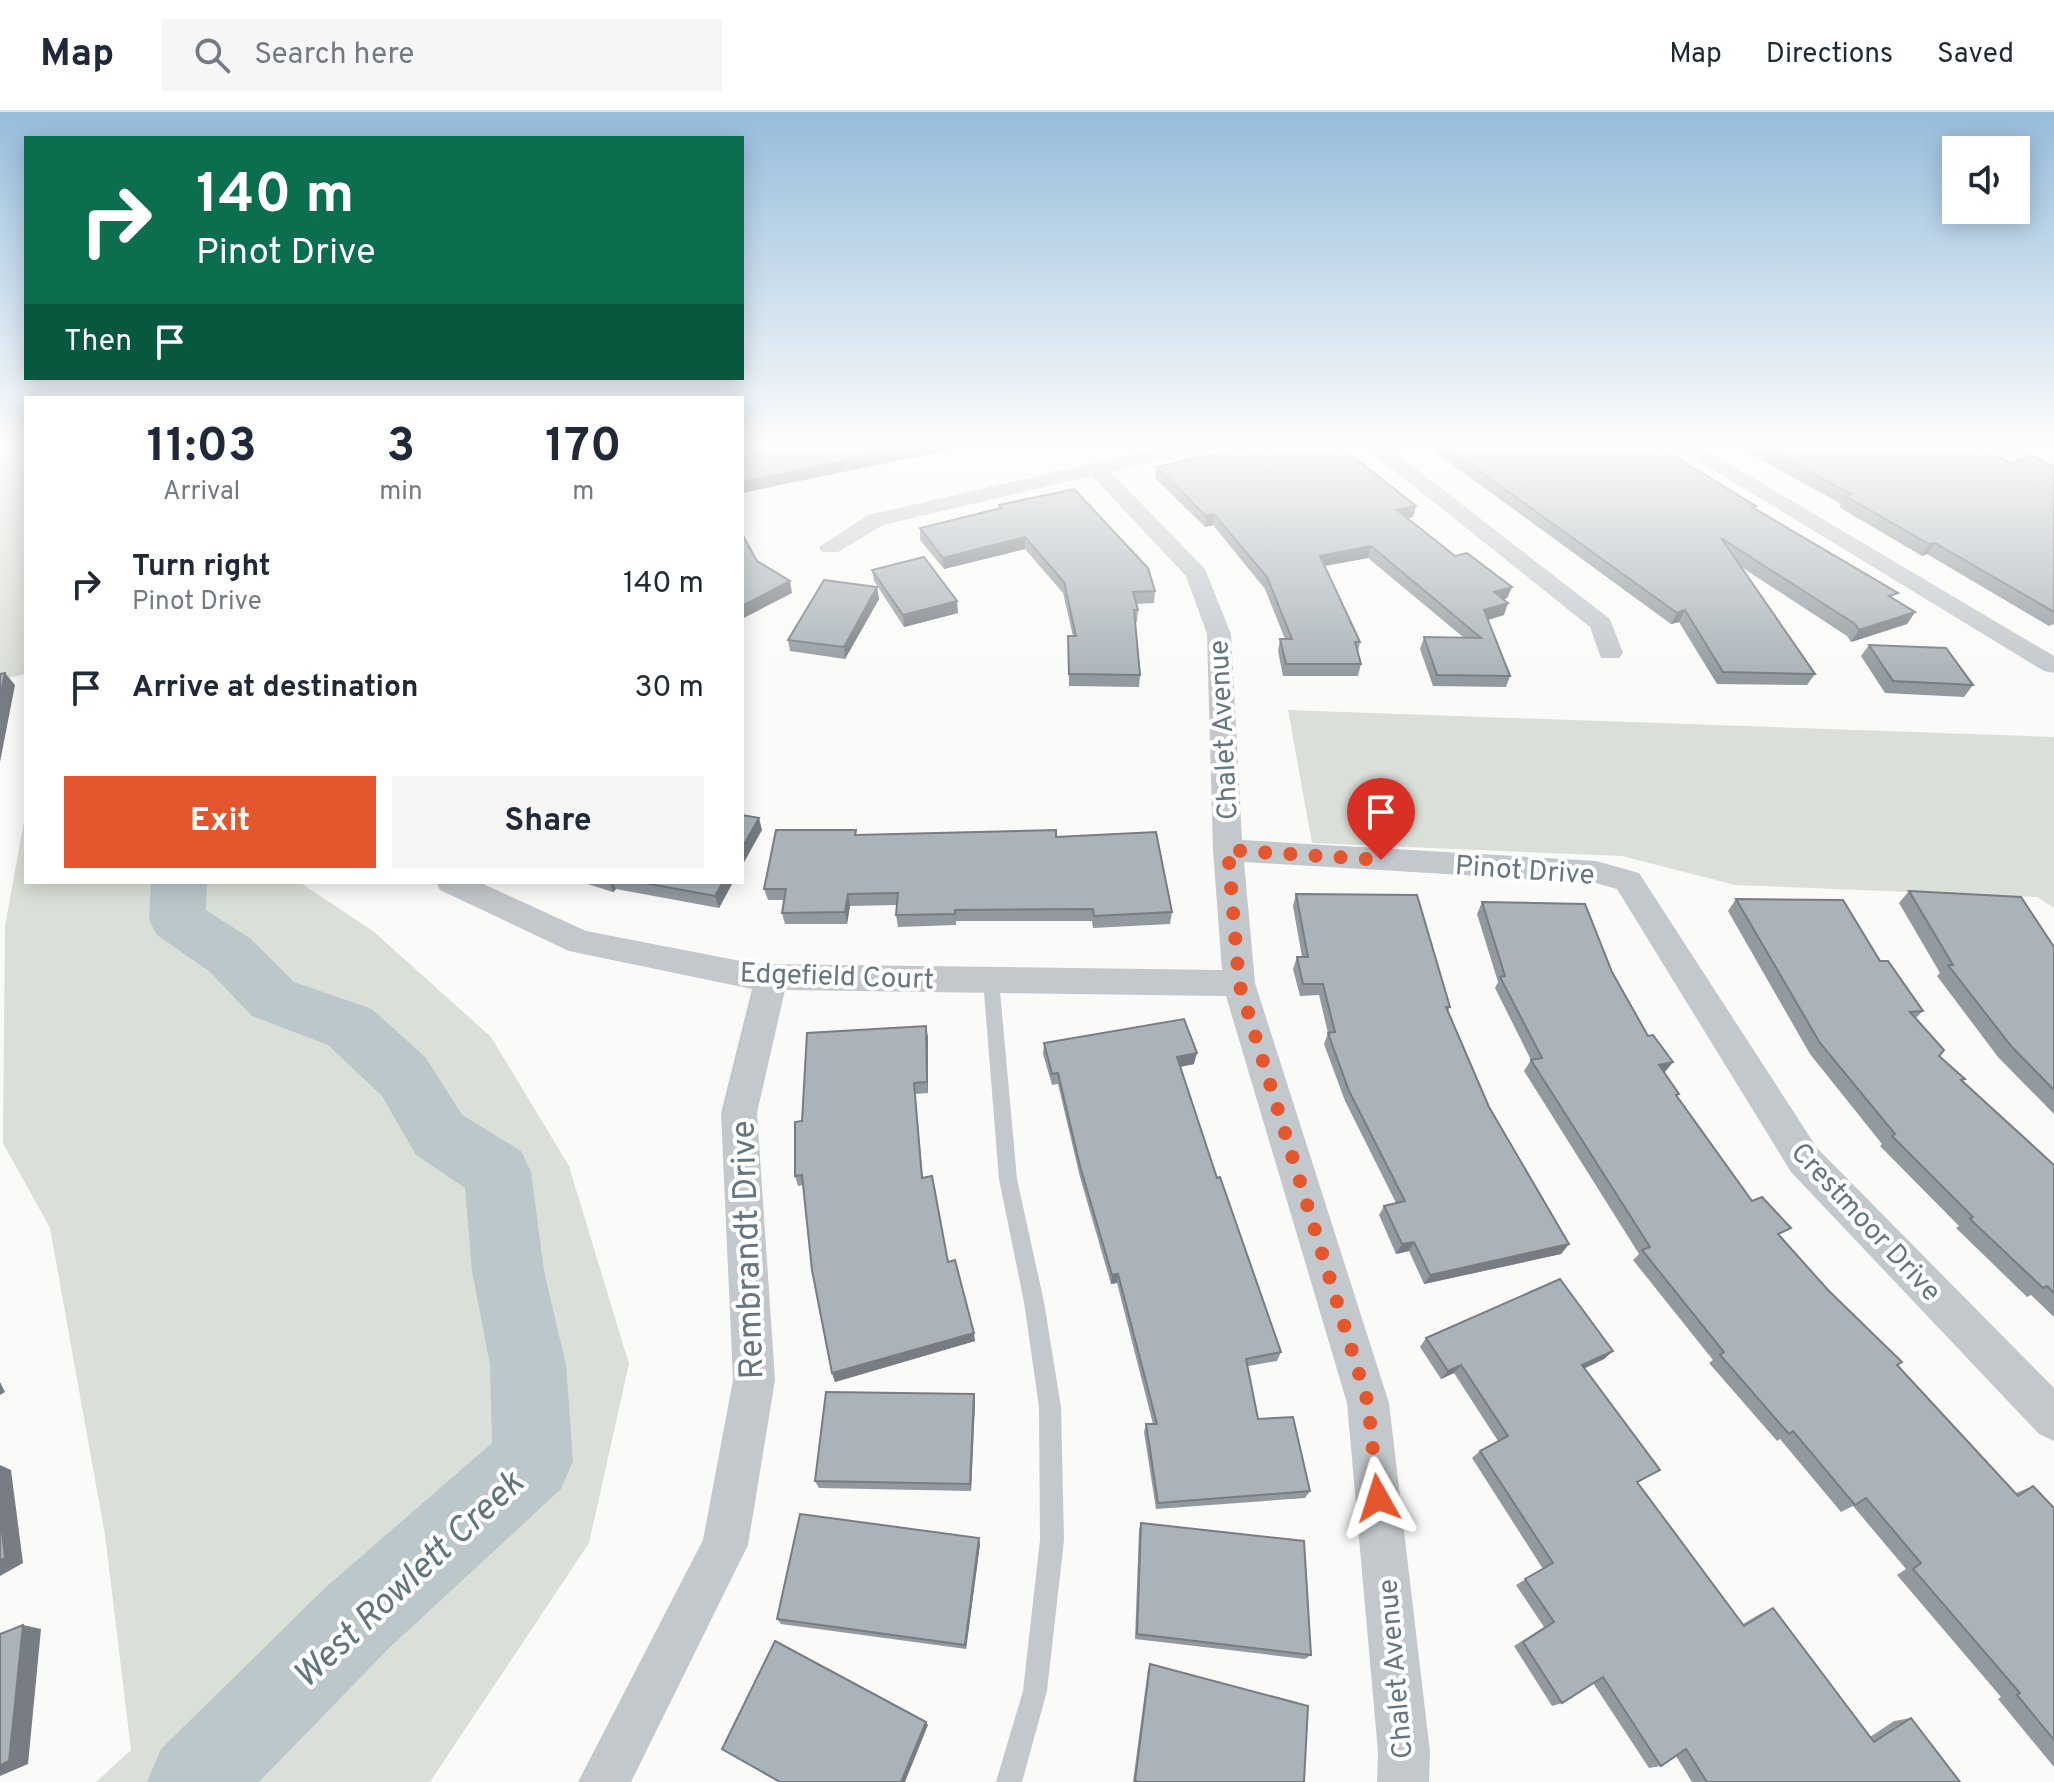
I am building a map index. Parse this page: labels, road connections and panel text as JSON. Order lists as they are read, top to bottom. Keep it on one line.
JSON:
{"streets":{"street":["Chalet Avenue","Pinot Drive","Edgefield Court","Crestmoor Drive","Rembrandt Drive"]},"crossings":[["Chalet Avenue","Pinot Drive"],["Chalet Avenue","Edgefield Court"],["Pinot Drive","Crestmoor Drive"],["Edgefield Court","Rembrandt Drive"]],"water":["West Rowlett Creek"],"page":{"header":"Map","search":"Search here","nav":["Map","Directions","Saved"],"turn":["140 m","Pinot Drive"],"then":"Then","eta":["11:03","Arrival","3","min","170","m"],"list":[{"name":"Turn right","note":"Pinot Drive","value":"140 m"},{"name":"Arrive at destination","value":"30 m"}],"buttons":["Exit","Share"]}}
